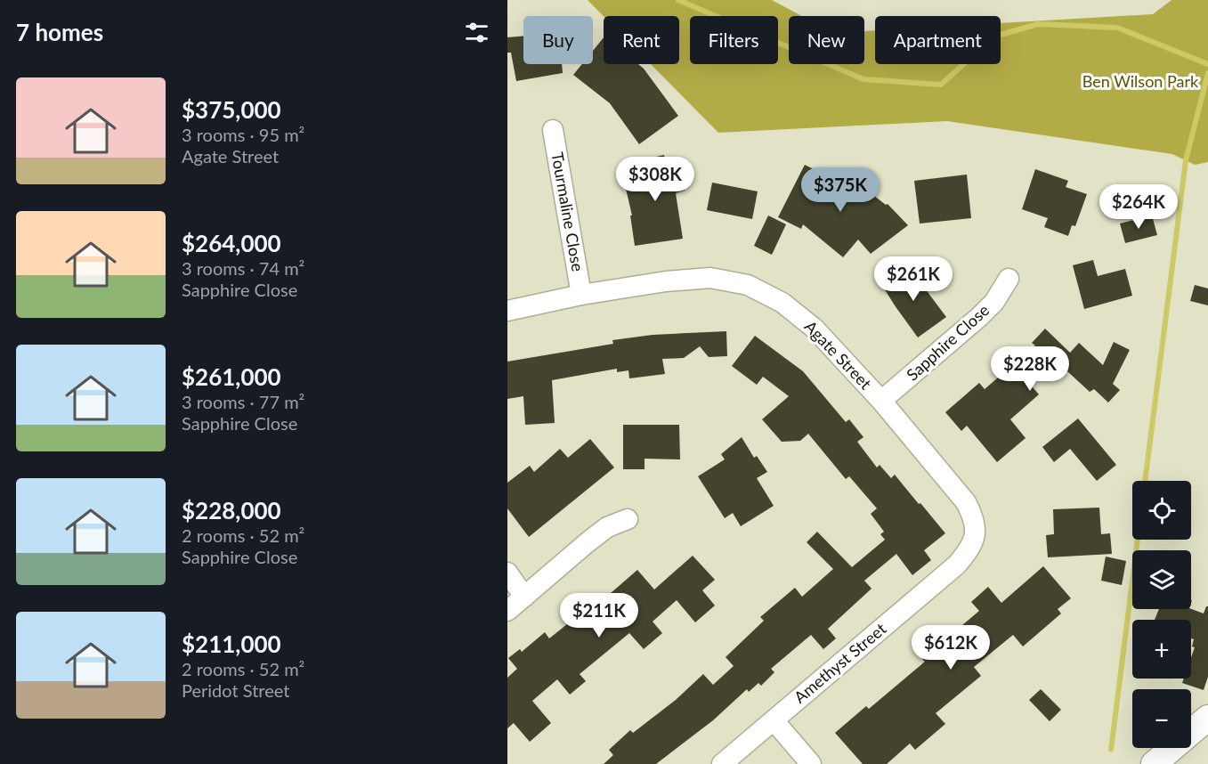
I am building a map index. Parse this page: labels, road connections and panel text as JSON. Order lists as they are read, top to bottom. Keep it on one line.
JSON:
{"streets":{"street":["Tourmaline Close","Sapphire Close","Agate Street","Amethyst Street"]},"crossings":[["Tourmaline Close","Agate Street"],["Sapphire Close","Agate Street"],["Agate Street","Amethyst Street"]],"parks":["Ben Wilson Park"],"page":{"heading":"7 homes","chip":["Buy","Rent","Filters","New","Apartment"],"list":[{"name":"$375,000","note":"3 rooms · 95 m² · Agate Street"},{"name":"$264,000","note":"3 rooms · 74 m² · Sapphire Close"},{"name":"$261,000","note":"3 rooms · 77 m² · Sapphire Close"},{"name":"$228,000","note":"2 rooms · 52 m² · Sapphire Close"},{"name":"$211,000","note":"2 rooms · 52 m² · Peridot Street"}],"price":["$308K","$375K","$264K","$261K","$228K","$211K","$612K"],"map_buttons":["+","−"]}}
